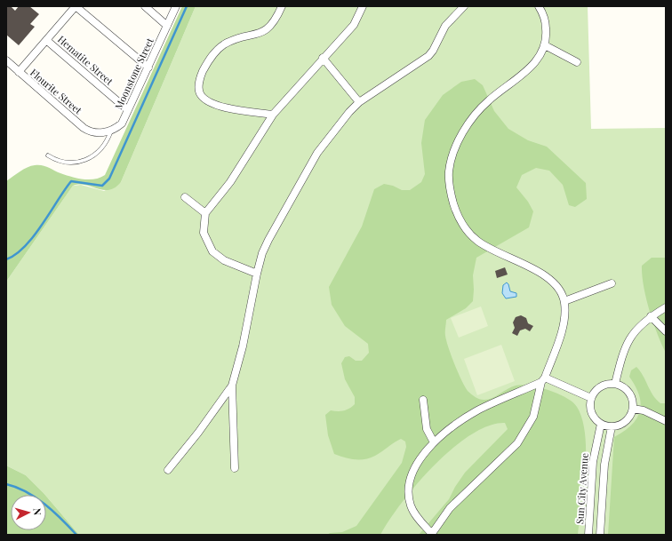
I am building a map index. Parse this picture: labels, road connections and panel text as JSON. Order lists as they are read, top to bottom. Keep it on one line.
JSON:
{"streets":{"street":["Hematite Street","Moonstone Street","Flourite Street","Sun City Avenue"]},"crossings":[["Hematite Street","Moonstone Street"],["Moonstone Street","Flourite Street"]],"north":"right"}
